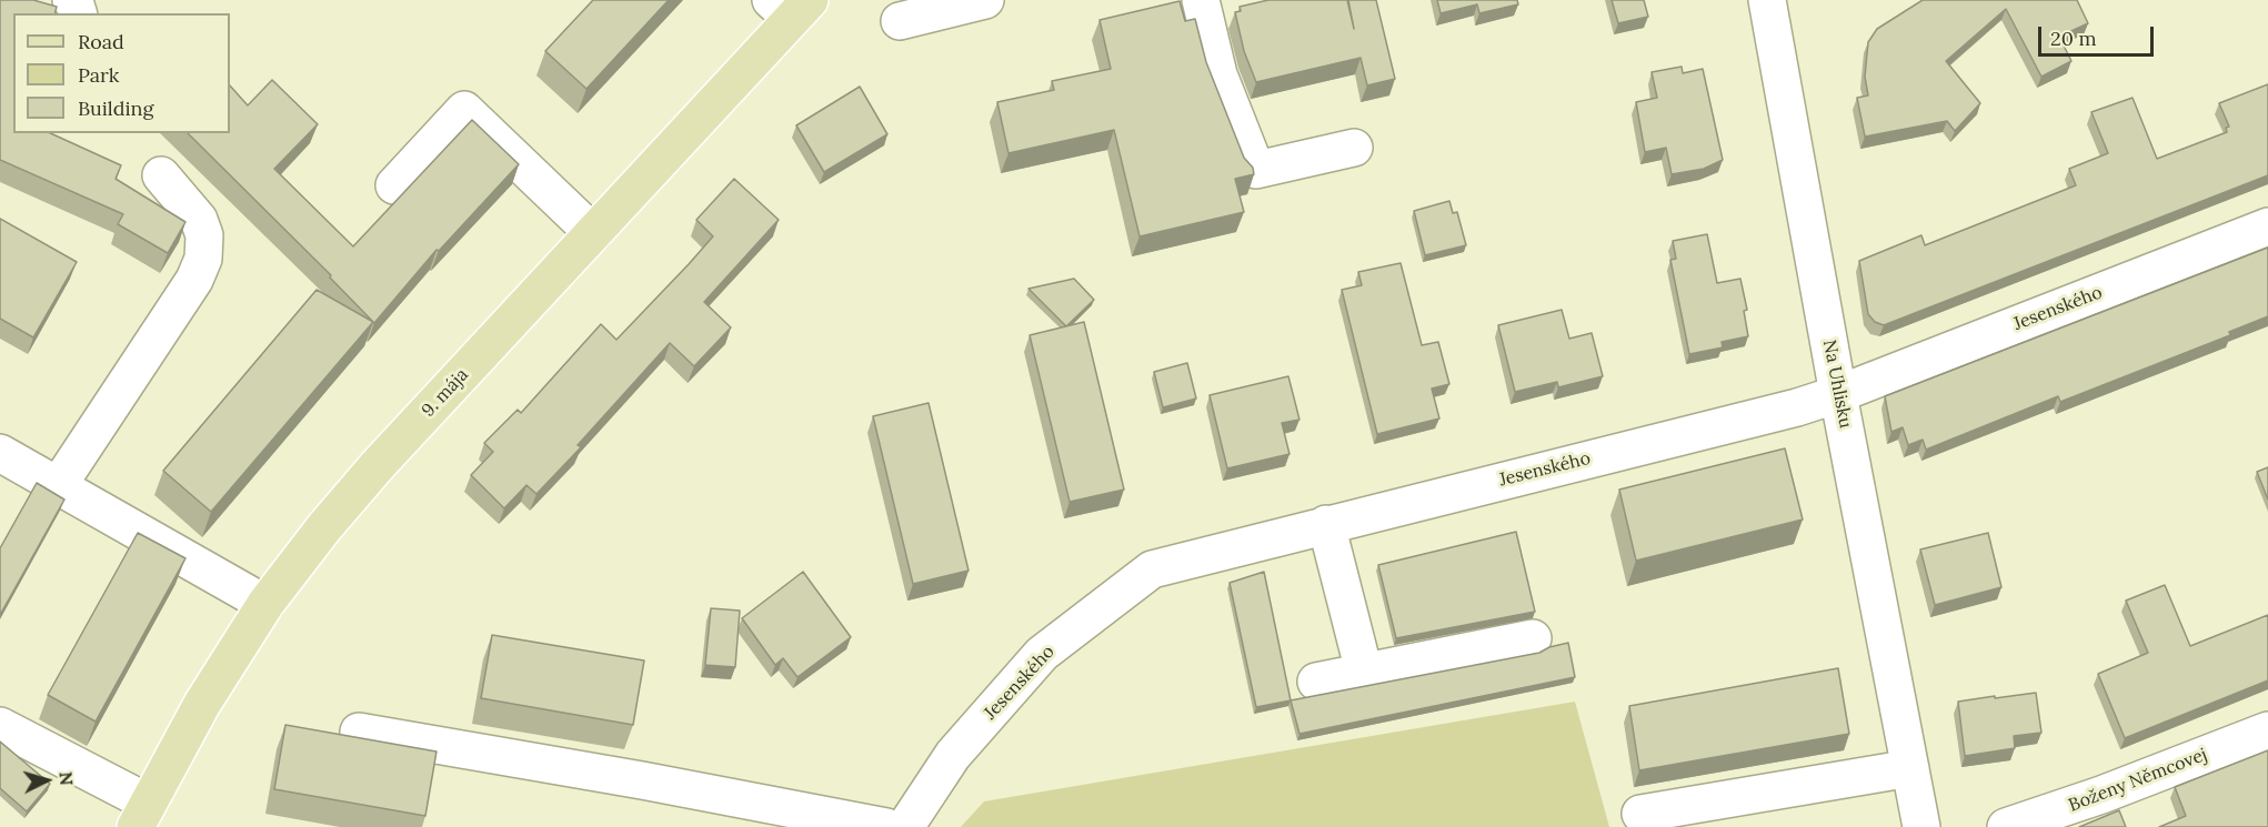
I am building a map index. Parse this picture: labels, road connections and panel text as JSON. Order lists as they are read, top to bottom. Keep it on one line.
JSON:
{"streets":{"main road":["9. mája"],"street":["Jesenského","Na Uhlisku","Boženy Němcovej"]},"crossings":[["Jesenského","Na Uhlisku"]],"legend":["Road","Park","Building"],"scale_bar":"20 m","north":"right"}
